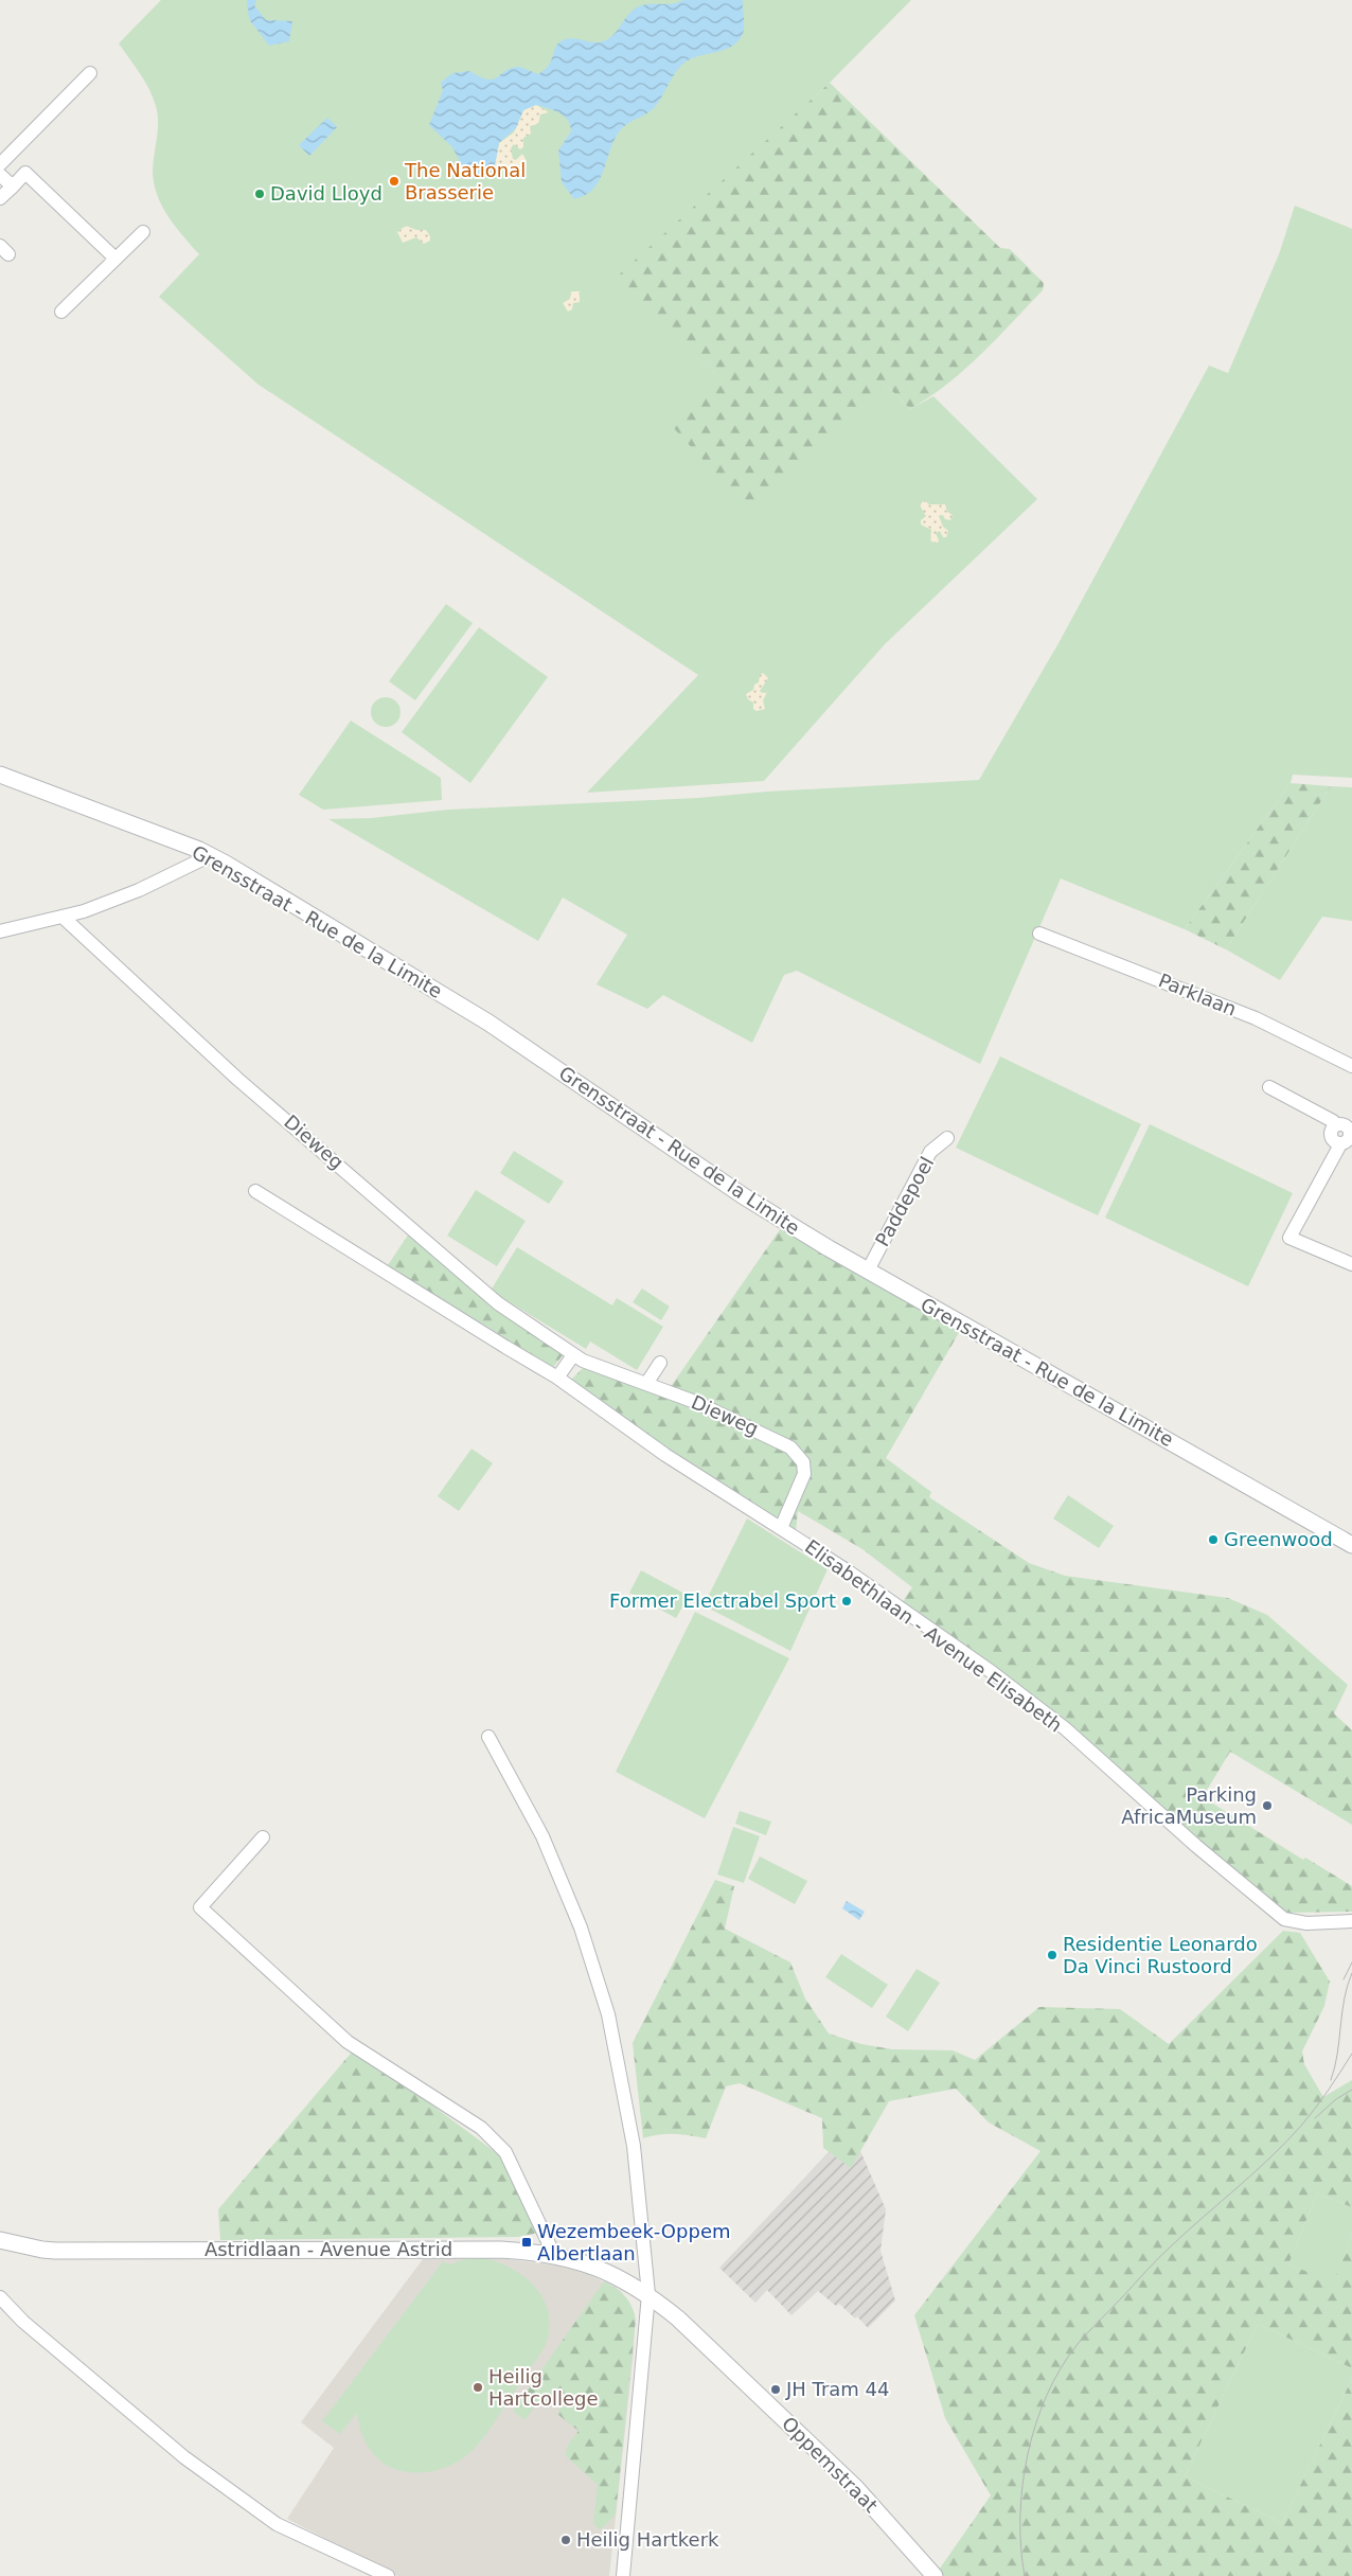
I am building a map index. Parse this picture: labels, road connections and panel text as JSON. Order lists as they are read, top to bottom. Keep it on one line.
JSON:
{"streets":{"street":["Grensstraat - Rue de la Limite","Parklaan","Dieweg","Paddepoel","Elisabethlaan - Avenue Elisabeth","Astridlaan - Avenue Astrid","Oppemstraat"]},"crossings":[["Grensstraat - Rue de la Limite","Paddepoel"],["Dieweg","Elisabethlaan - Avenue Elisabeth"],["Astridlaan - Avenue Astrid","Oppemstraat"]],"places":{"other":["The National Brasserie","David Lloyd","Greenwood","Former Electrabel Sport","Parking AfricaMuseum","Residentie Leonardo Da Vinci Rustoord","Heilig Hartcollege","JH Tram 44","Heilig Hartkerk"],"transit":["Wezembeek-Oppem Albertlaan"]}}
